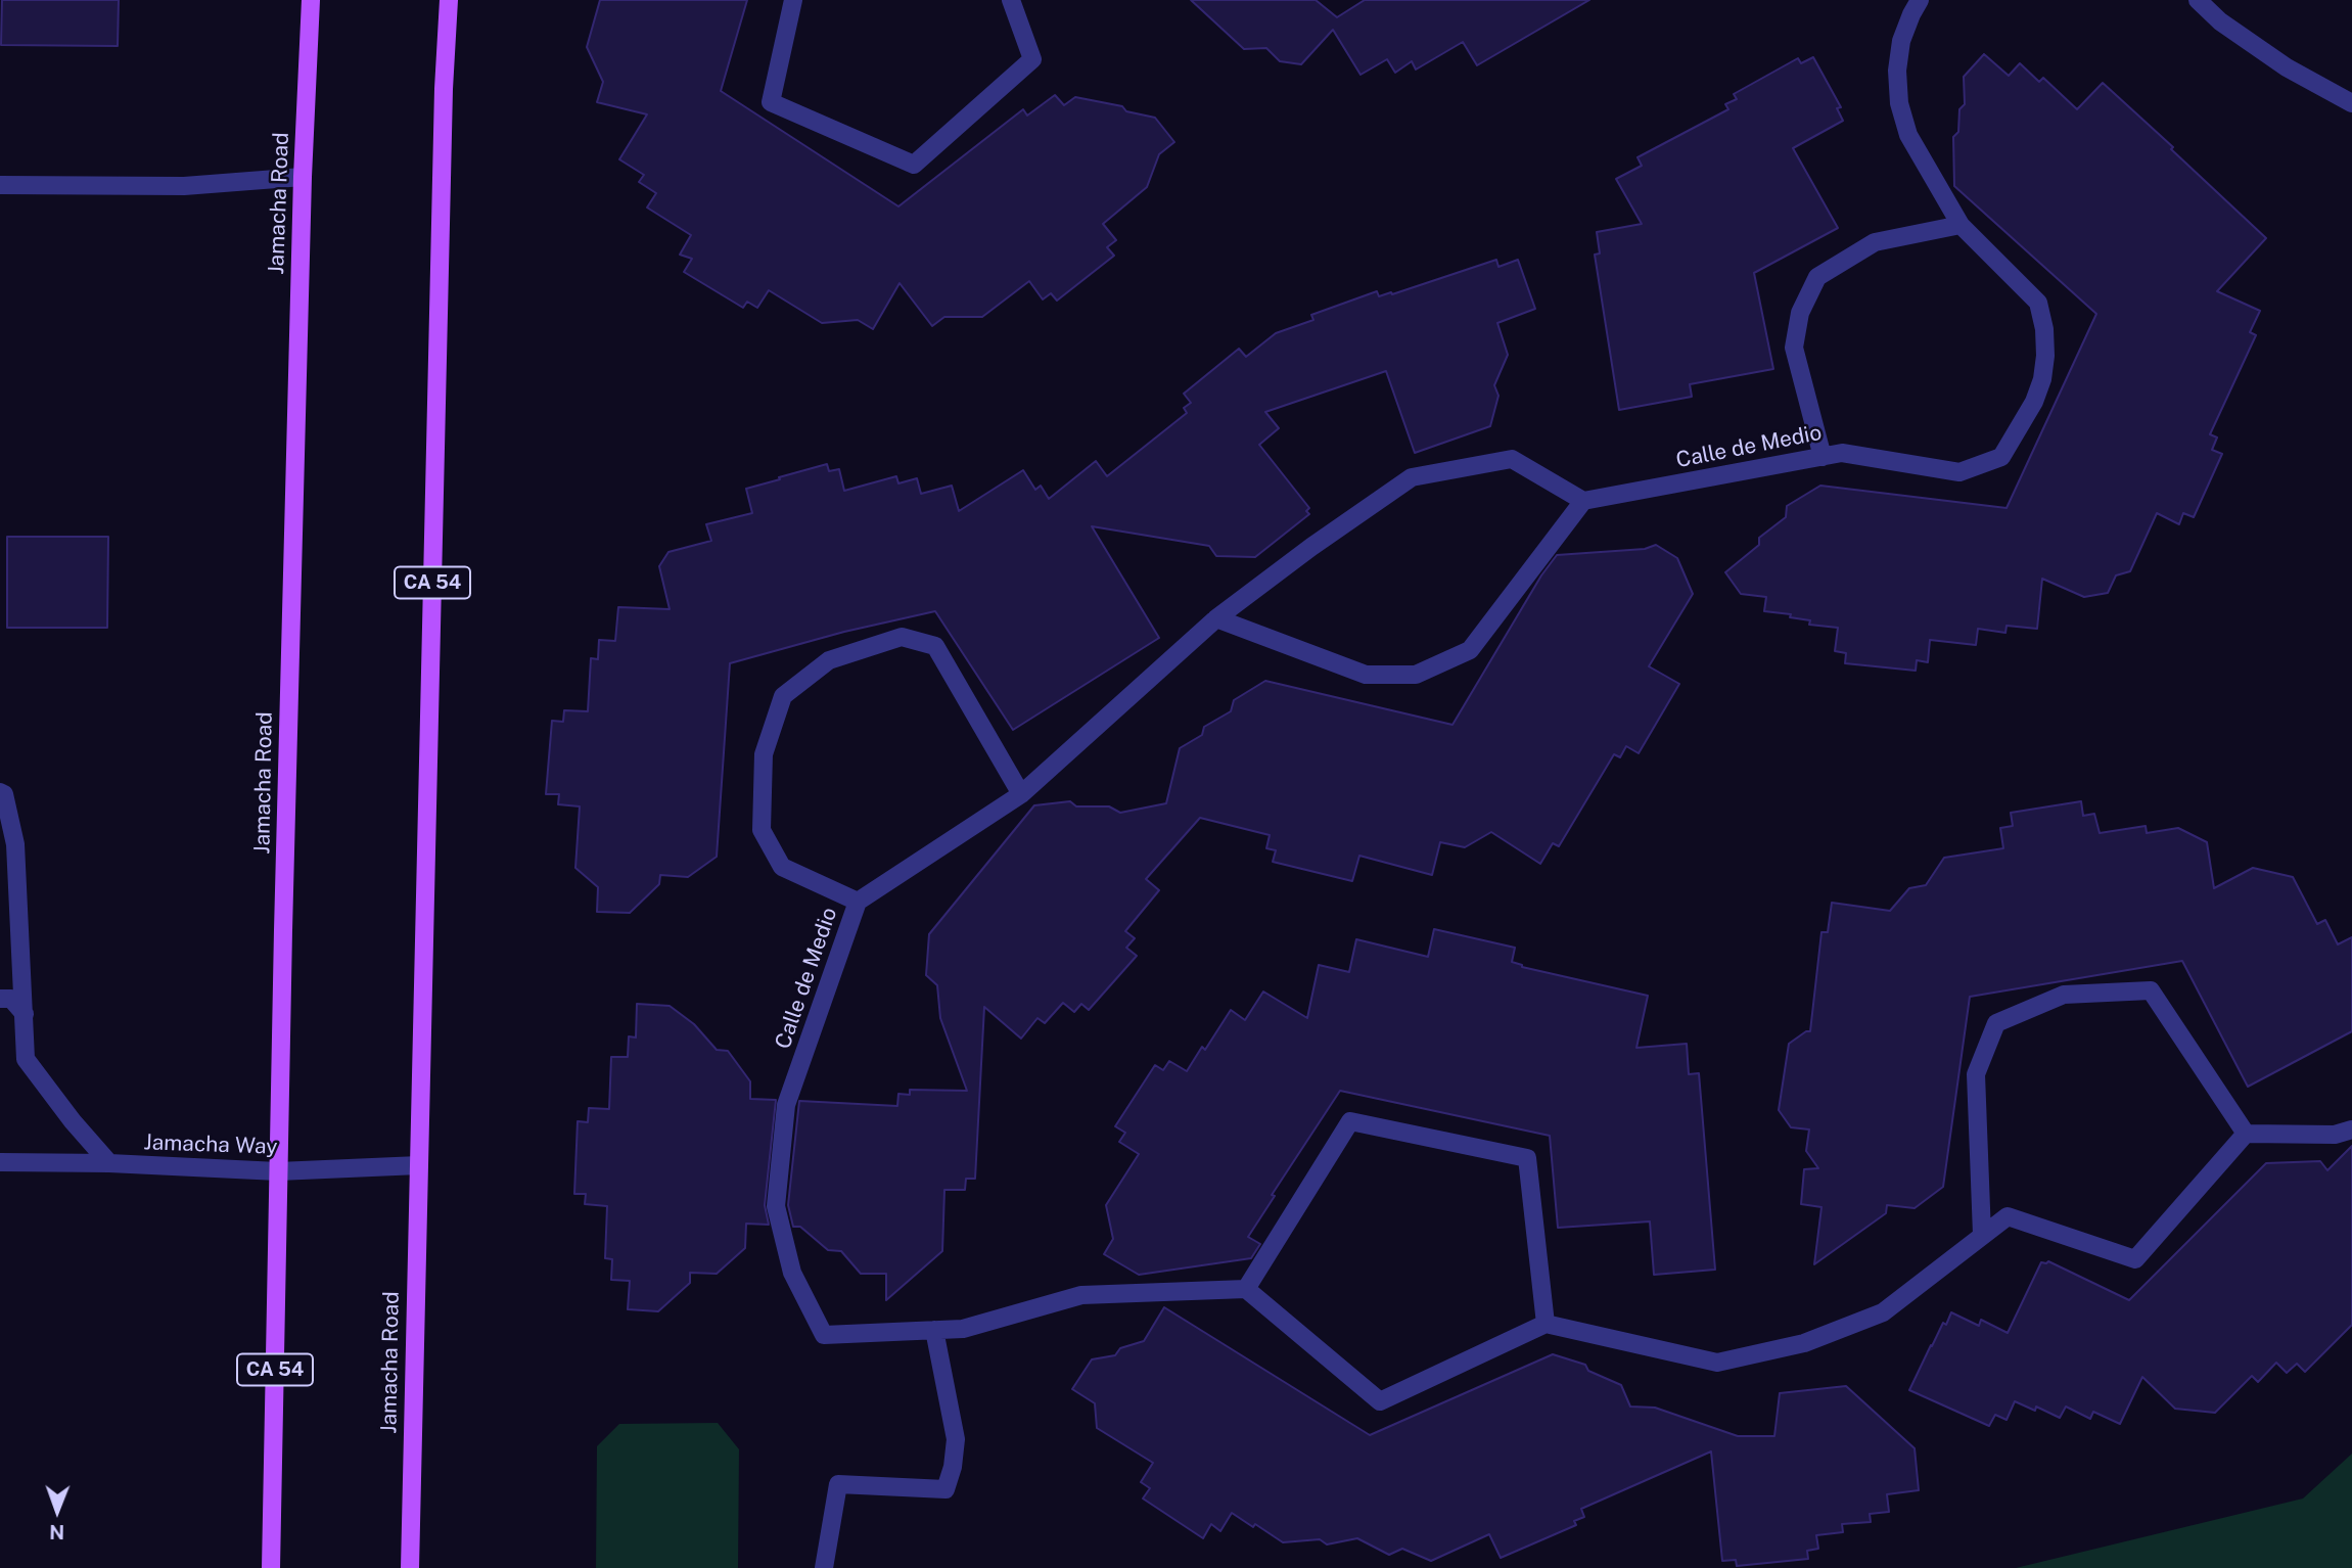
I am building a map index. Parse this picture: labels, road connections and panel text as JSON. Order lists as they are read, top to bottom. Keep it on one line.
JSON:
{"streets":{"main road":["Jamacha Road","CA 54"],"street":["Calle de Medio","Jamacha Way"]},"crossings":[["Jamacha Road","Jamacha Way"]],"north":"bottom"}
